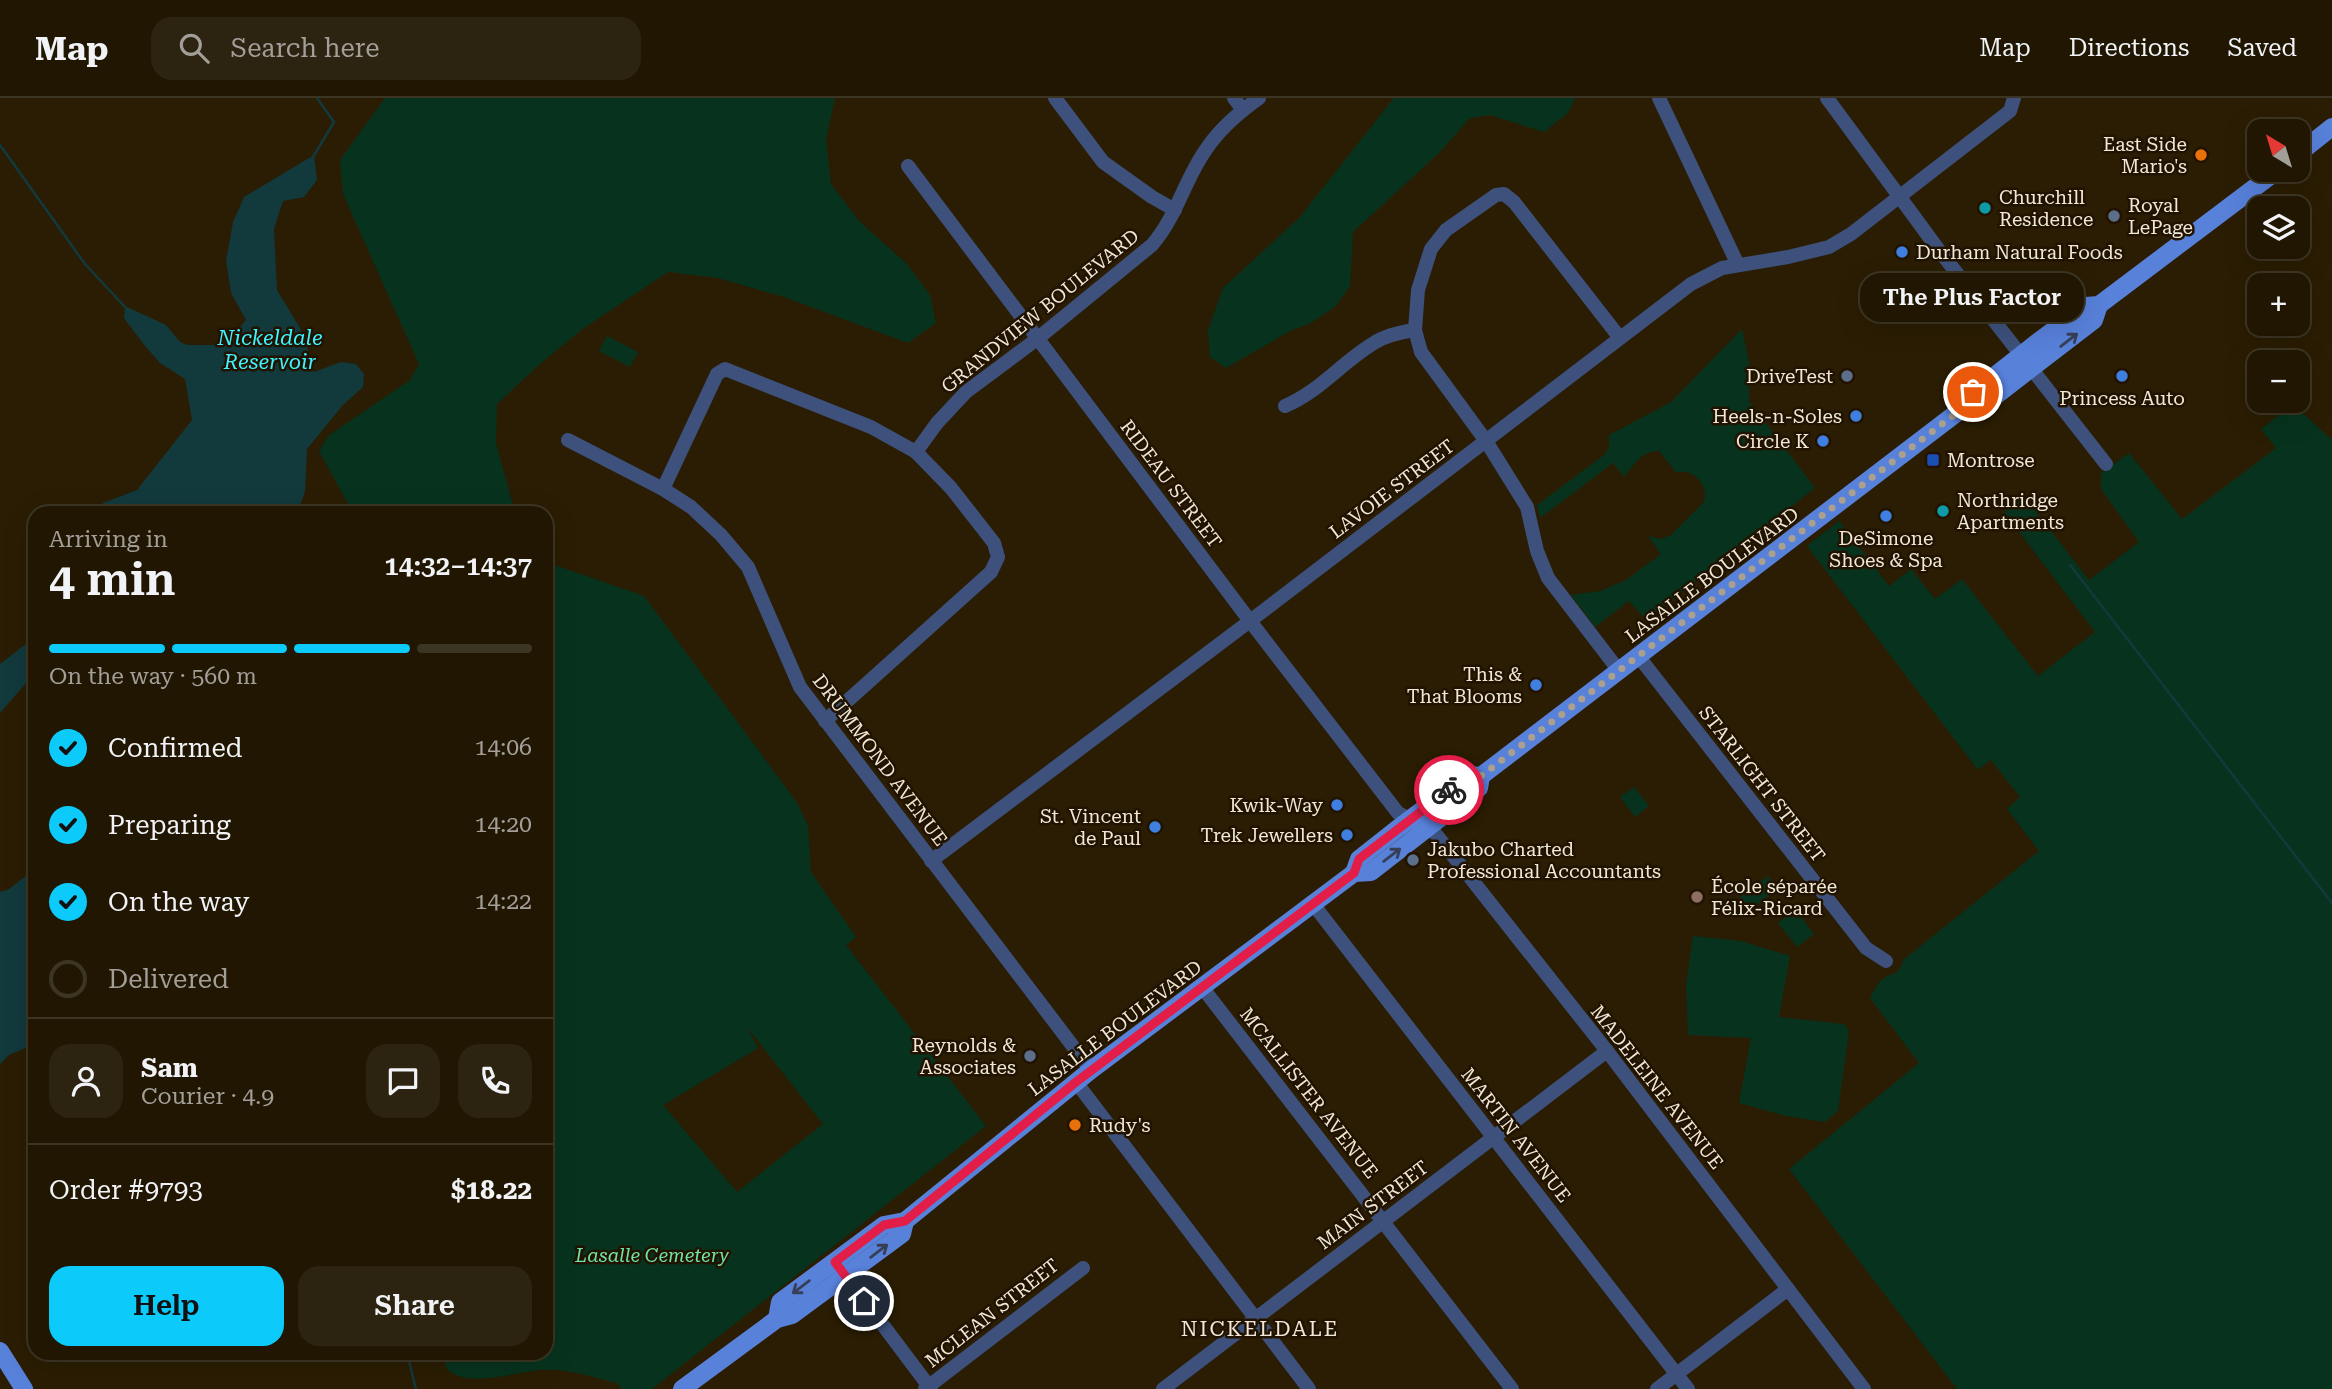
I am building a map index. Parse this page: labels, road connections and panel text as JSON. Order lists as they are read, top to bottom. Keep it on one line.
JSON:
{"streets":{"main road":["LASALLE BOULEVARD"],"street":["GRANDVIEW BOULEVARD","RIDEAU STREET","LAVOIE STREET","DRUMMOND AVENUE","STARLIGHT STREET","MADELEINE AVENUE","MCALLISTER AVENUE","MARTIN AVENUE","MAIN STREET","MCLEAN STREET"]},"crossings":[["GRANDVIEW BOULEVARD","RIDEAU STREET"],["RIDEAU STREET","LAVOIE STREET"],["RIDEAU STREET","LASALLE BOULEVARD"],["RIDEAU STREET","MADELEINE AVENUE"],["LAVOIE STREET","DRUMMOND AVENUE"],["LASALLE BOULEVARD","DRUMMOND AVENUE"],["LASALLE BOULEVARD","STARLIGHT STREET"],["LASALLE BOULEVARD","MADELEINE AVENUE"],["LASALLE BOULEVARD","MCALLISTER AVENUE"],["LASALLE BOULEVARD","MARTIN AVENUE"],["MADELEINE AVENUE","MAIN STREET"],["MCALLISTER AVENUE","MAIN STREET"],["MARTIN AVENUE","MAIN STREET"]],"districts":["NICKELDALE"],"water":["Nickeldale Reservoir"],"parks":["Lasalle Cemetery"],"places":{"other":["East Side Mario's","Churchill Residence","Royal LePage","Durham Natural Foods","DriveTest","Princess Auto","The Plus Factor","Heels-n-Soles","Circle K","Northridge Apartments","DeSimone Shoes & Spa","This & That Blooms","Kwik-Way","St. Vincent de Paul","Trek Jewellers","Jakubo Charted Professional Accountants","École séparée Félix-Ricard","Reynolds & Associates","Rudy's"],"transit":["Montrose"]},"north":"top left","page":{"header":"Map","search":"Search here","nav":["Map","Directions","Saved"],"map_buttons":["+","−"],"bubble":"The Plus Factor","heading":["4 min","Arriving in","14:32–14:37"],"panel":["Sam","Courier · 4.9","Order #9793","$18.22"],"bar":"On the way · 560 m","list":[["Confirmed","14:06"],["Preparing","14:20"],["On the way","14:22"],"Delivered"],"buttons":["Help","Share"]}}
